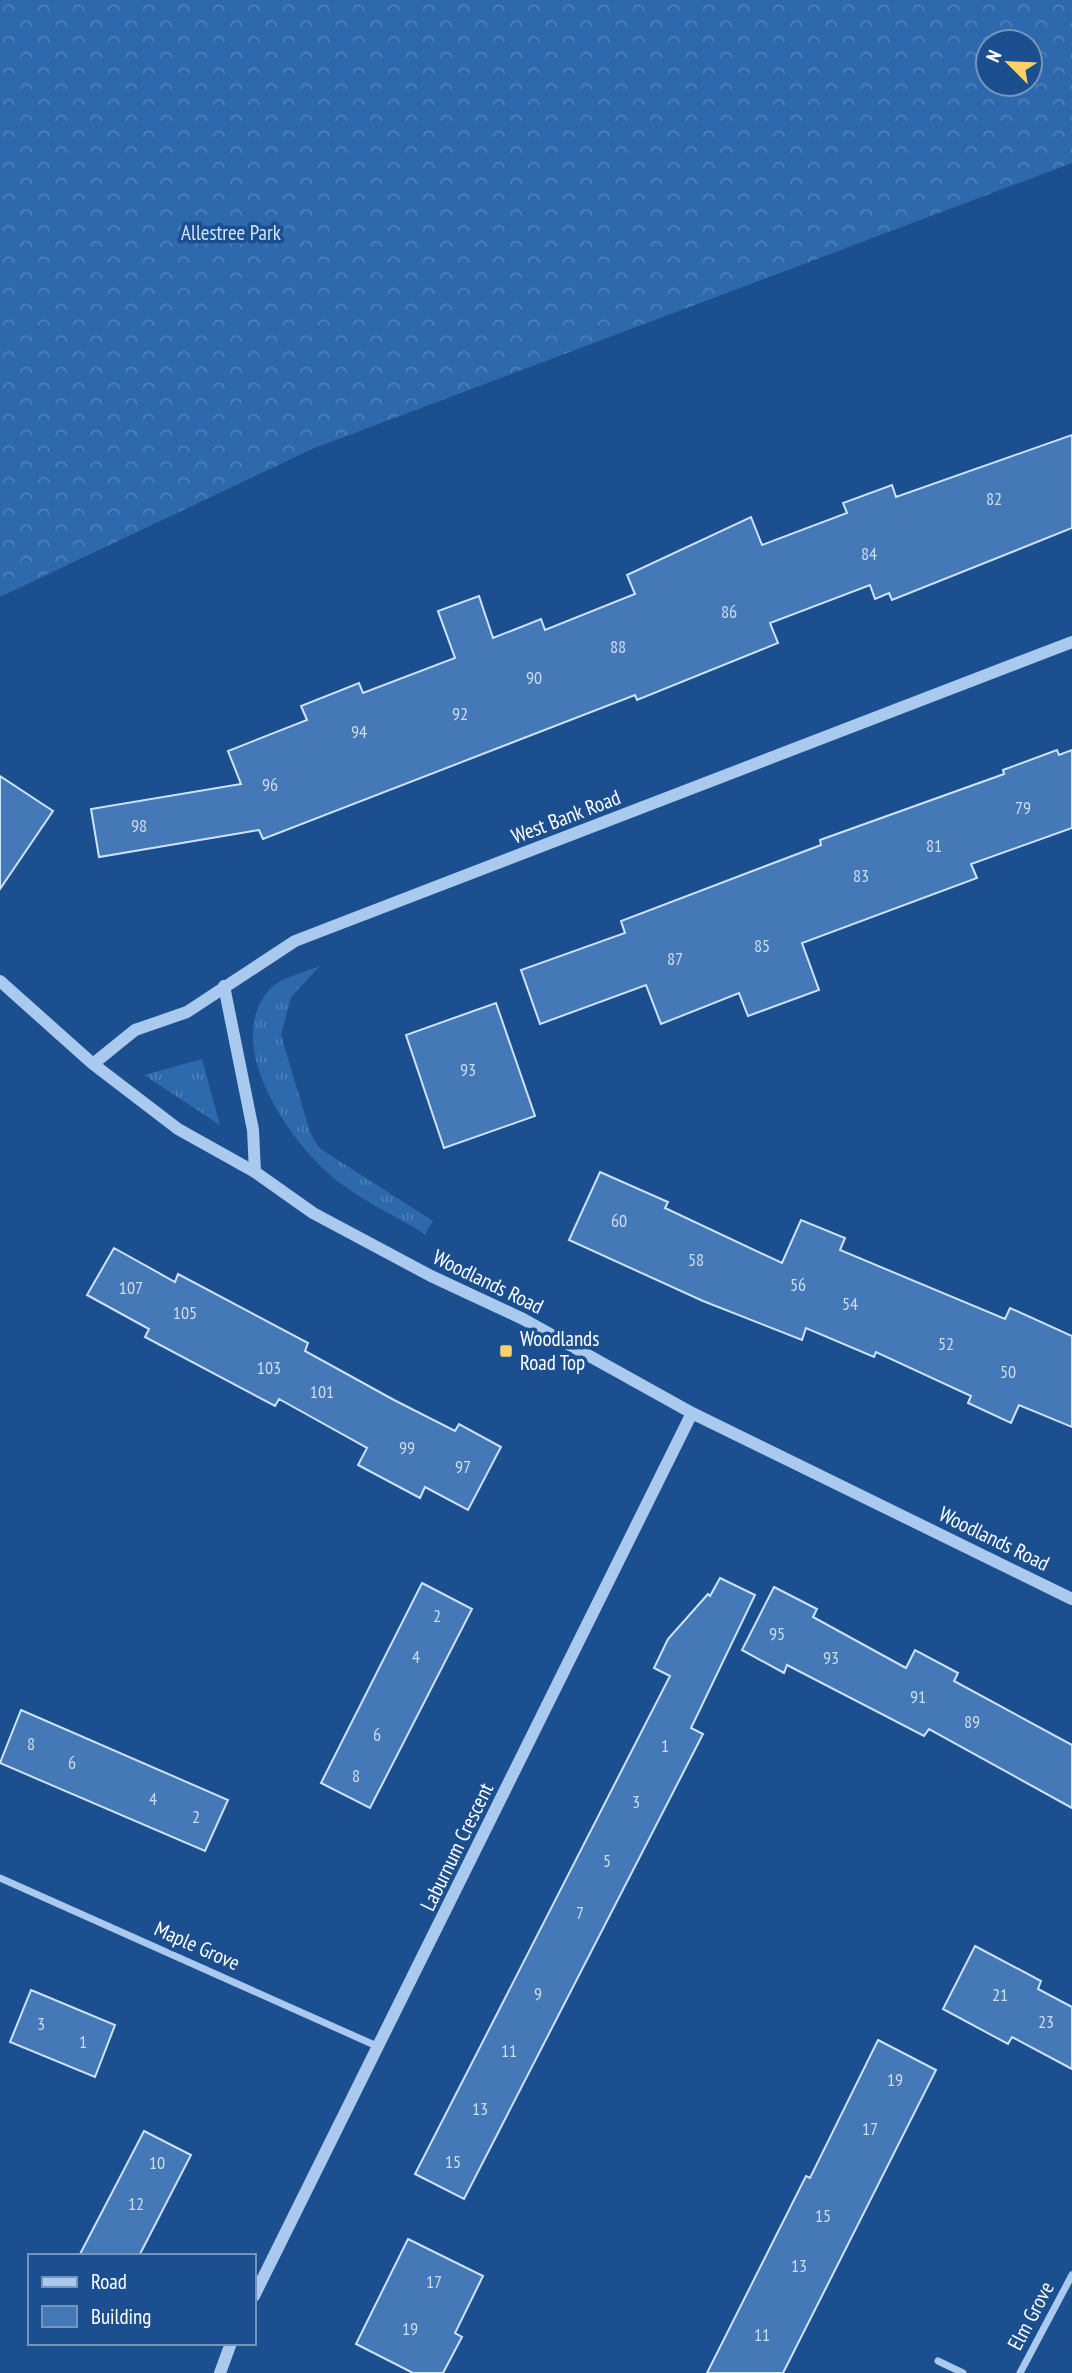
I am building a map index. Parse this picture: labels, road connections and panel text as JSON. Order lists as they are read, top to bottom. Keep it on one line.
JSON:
{"streets":{"street":["West Bank Road","Woodlands Road","Laburnum Crescent","Maple Grove","Elm Grove"]},"crossings":[["West Bank Road","Woodlands Road"],["Woodlands Road","Laburnum Crescent"],["Laburnum Crescent","Maple Grove"]],"parks":["Allestree Park"],"places":{"transit":["Woodlands Road Top"]},"house_numbers":["82","84","86","88","90","92","94","96","79","98","81","83","85","87","93","60","58","56","107","54","105","52","103","50","101","99","97","2","95","4","93","91","89","6","8","1","6","8","4","3","2","5","7","9","21","23","3","1","11","19","13","17","15","10","12","15","13","17","19","11"],"legend":["Road","Building"],"north":"top left"}
